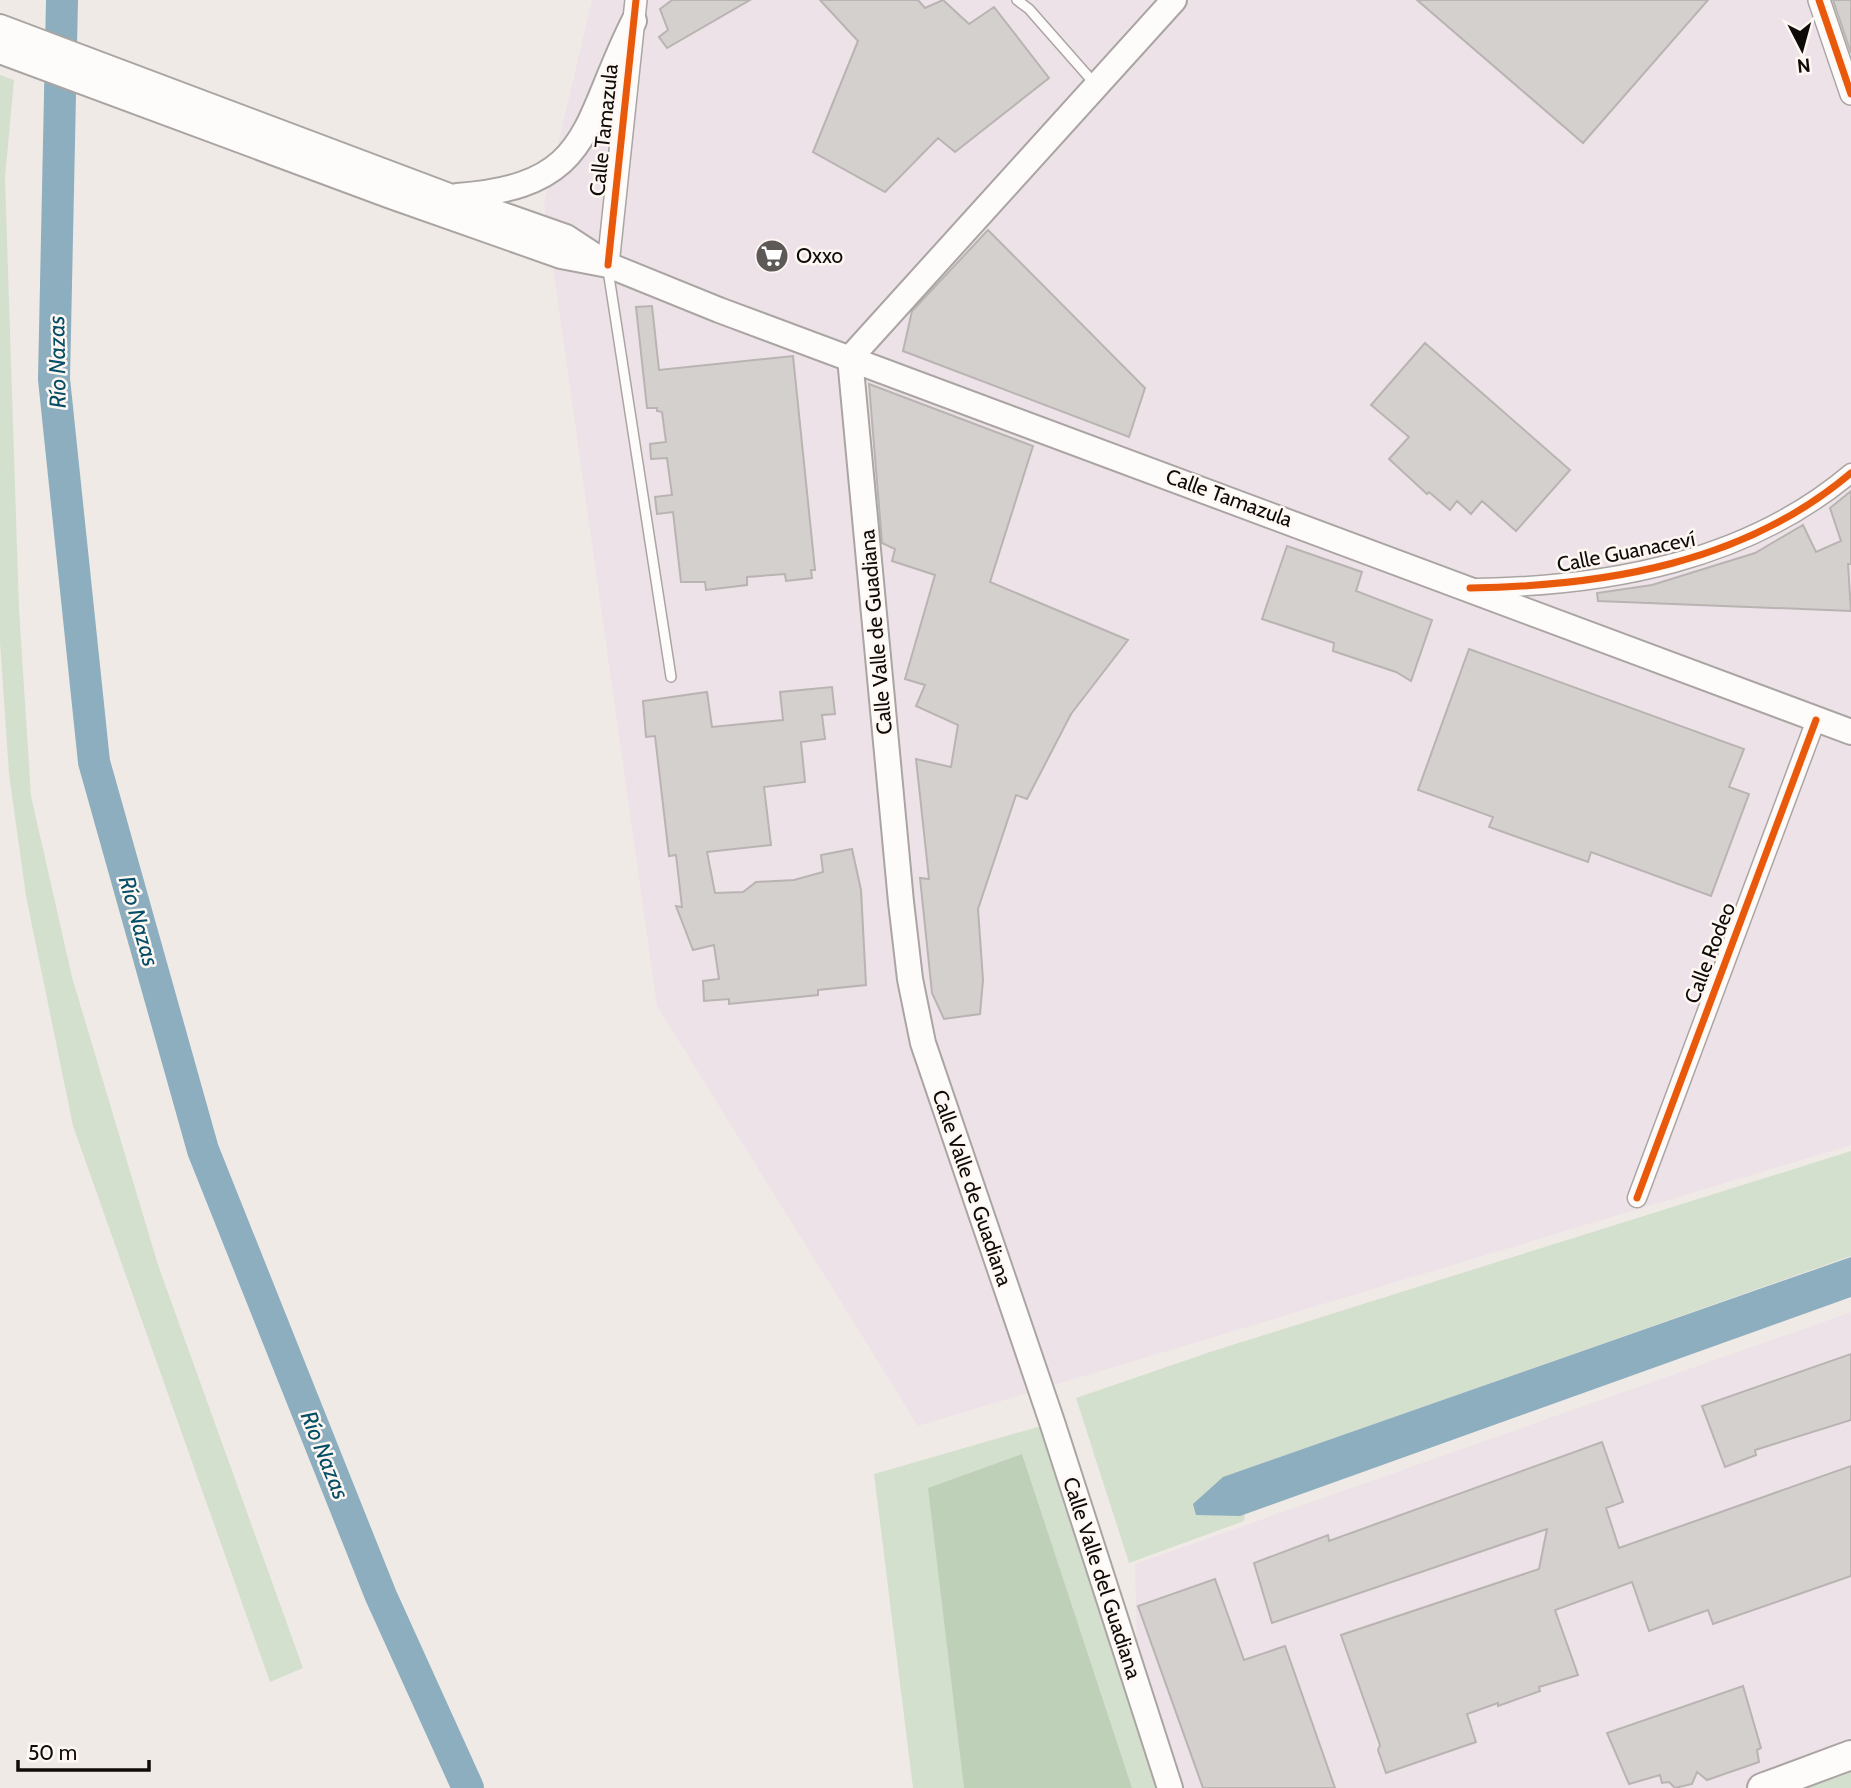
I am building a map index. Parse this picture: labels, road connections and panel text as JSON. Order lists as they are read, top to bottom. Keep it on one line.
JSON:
{"streets":{"main road":["Calle Tamazula","Calle Valle de Guadiana","Calle Valle del Guadiana"],"street":["Calle Guanaceví","Calle Rodeo"]},"crossings":[["Calle Tamazula","Calle Guanaceví"],["Calle Tamazula","Calle Valle de Guadiana"],["Calle Tamazula","Calle Rodeo"],["Calle Valle de Guadiana","Calle Valle del Guadiana"]],"water":["Río Nazas"],"places":{"supermarket":["Oxxo"]},"scale_bar":"50 m","north":"bottom"}
